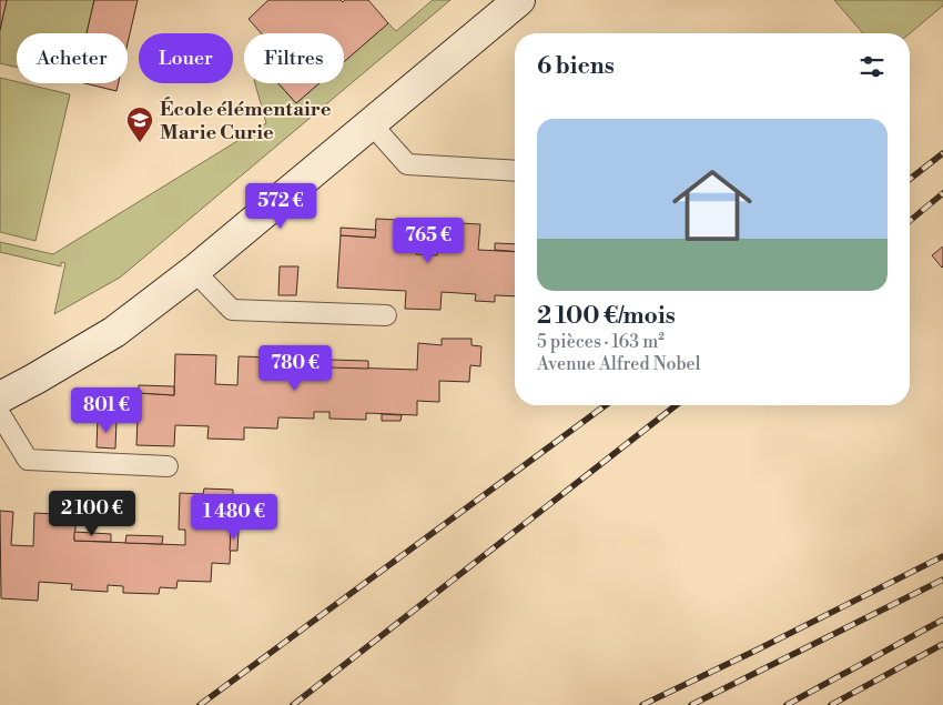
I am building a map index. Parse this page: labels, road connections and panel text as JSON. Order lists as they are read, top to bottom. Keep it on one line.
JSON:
{"places":{"school or university":["École élémentaire Marie Curie"]},"page":{"chip":["Acheter","Louer","Filtres"],"heading":"6 biens","list":[{"name":"2 100 €/mois","note":"5 pièces · 163 m² · Avenue Alfred Nobel"}],"price":["572 €","765 €","780 €","801 €","2 100 €","1 480 €"]}}
